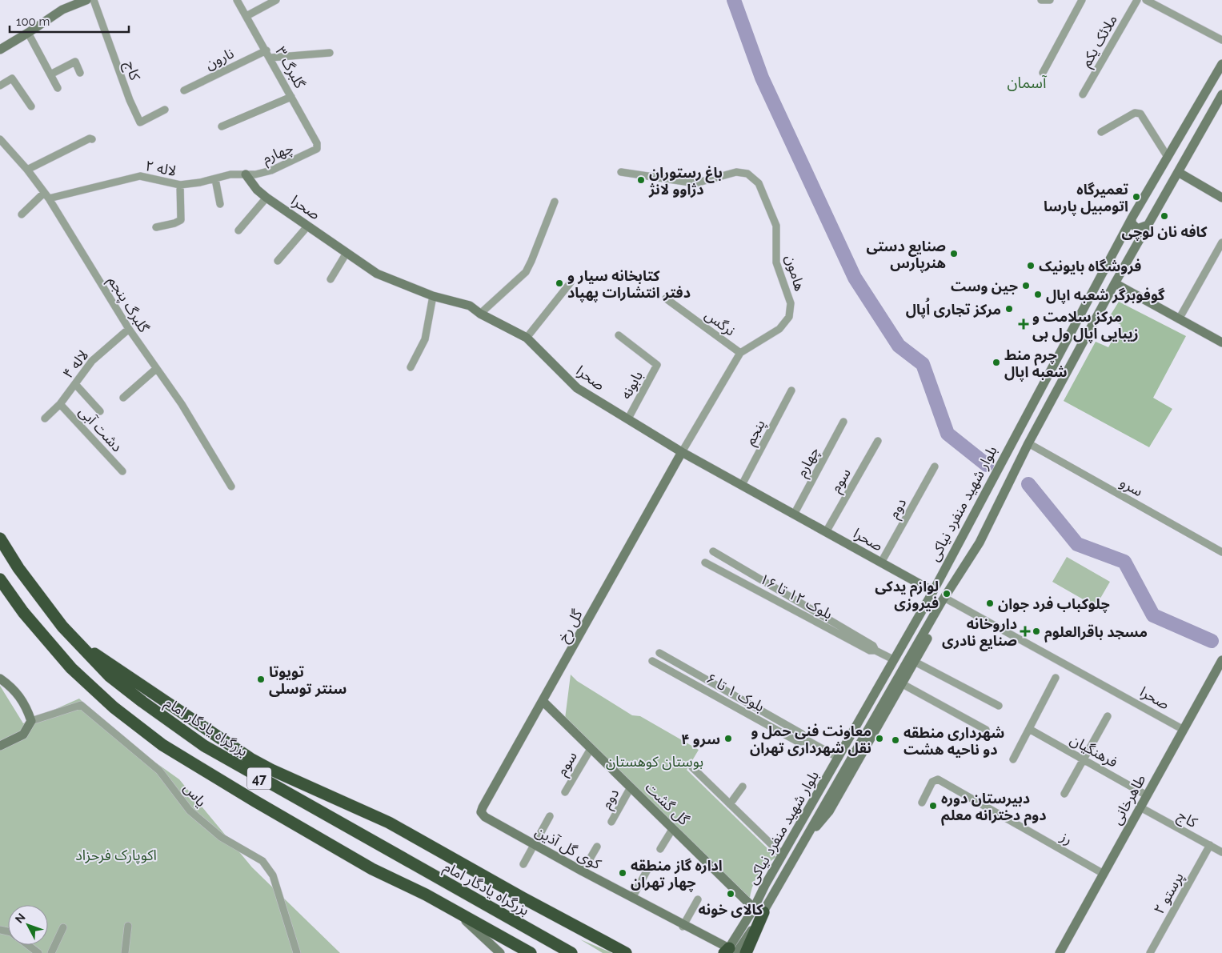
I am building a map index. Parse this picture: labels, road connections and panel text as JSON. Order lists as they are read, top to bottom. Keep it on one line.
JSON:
{"streets":{"highway":["بزرگراه یادگار امام","47"],"street":["ملائک یکم","نارون","گلبرگ ۳","کاج","چهارم","لاله ۲","صحرا","هامون","گلبرگ پنجم","نرگس","لاله ۴","بابونه","دشت آبی","پنجم","سوم","سرو","بلوار شهید منفرد نیاکی","دوم","بلوک ۱۲ تا ۱۶","گل رخ","بلوک ۱ تا ۶","فرهنگیان","یاس","طاهرخانی","گل گشت","رز","کوی گل آذین","پرستو ۲"]},"crossings":[["نارون","گلبرگ ۳"],["گلبرگ ۳","چهارم"],["کاج","طاهرخانی"],["کاج","پرستو ۲"],["چهارم","لاله ۲"],["چهارم","صحرا"],["لاله ۲","صحرا"],["لاله ۲","گلبرگ پنجم"],["صحرا","هامون"],["صحرا","بابونه"],["صحرا","پنجم"],["صحرا","سوم"],["صحرا","بلوار شهید منفرد نیاکی"],["صحرا","دوم"],["صحرا","گل رخ"],["صحرا","طاهرخانی"],["هامون","نرگس"],["هامون","گل رخ"],["گلبرگ پنجم","لاله ۴"],["لاله ۴","دشت آبی"],["سوم","گل گشت"],["سرو","بلوار شهید منفرد نیاکی"],["بلوار شهید منفرد نیاکی","گل گشت"],["بلوار شهید منفرد نیاکی","کوی گل آذین"],["دوم","گل گشت"],["گل رخ","گل گشت"],["گل رخ","کوی گل آذین"],["فرهنگیان","طاهرخانی"],["طاهرخانی","رز"]],"districts":["آسمان"],"parks":["بوستان کوهستان","اکوپارک فرحزاد"],"places":{"other":["باغ رستوران دژاوو لانژ","تعمیرگاه اتومبیل پارسا","کافه نان لوچی","صنایع دستی هنرپارس","فروشگاه بایونیک","کتابخانه سیار و دفتر انتشارات پهپاد","جین وست","گوفوبرگر شعبه اپال","مرکز تجاری اُپال","چرم منط شعبه اپال","لوازم یدکى فیروزى","چلوکباب فرد جوان","مسجد باقرالعلوم","تویوتا سنتر توسلی","سرو ۴","معاونت فنی حمل و نقل شهرداری تهران","شهرداری منطقه دو ناحیه هشت","دبیرستان دوره دوم دخترانه معلم","اداره گاز منطقه چهار تهران","کالای خونه"],"health":["مرکز سلامت و زیبایی اپال ول بی","داروخانه صنایع نادری"]},"scale_bar":"100 m","north":"top left"}
